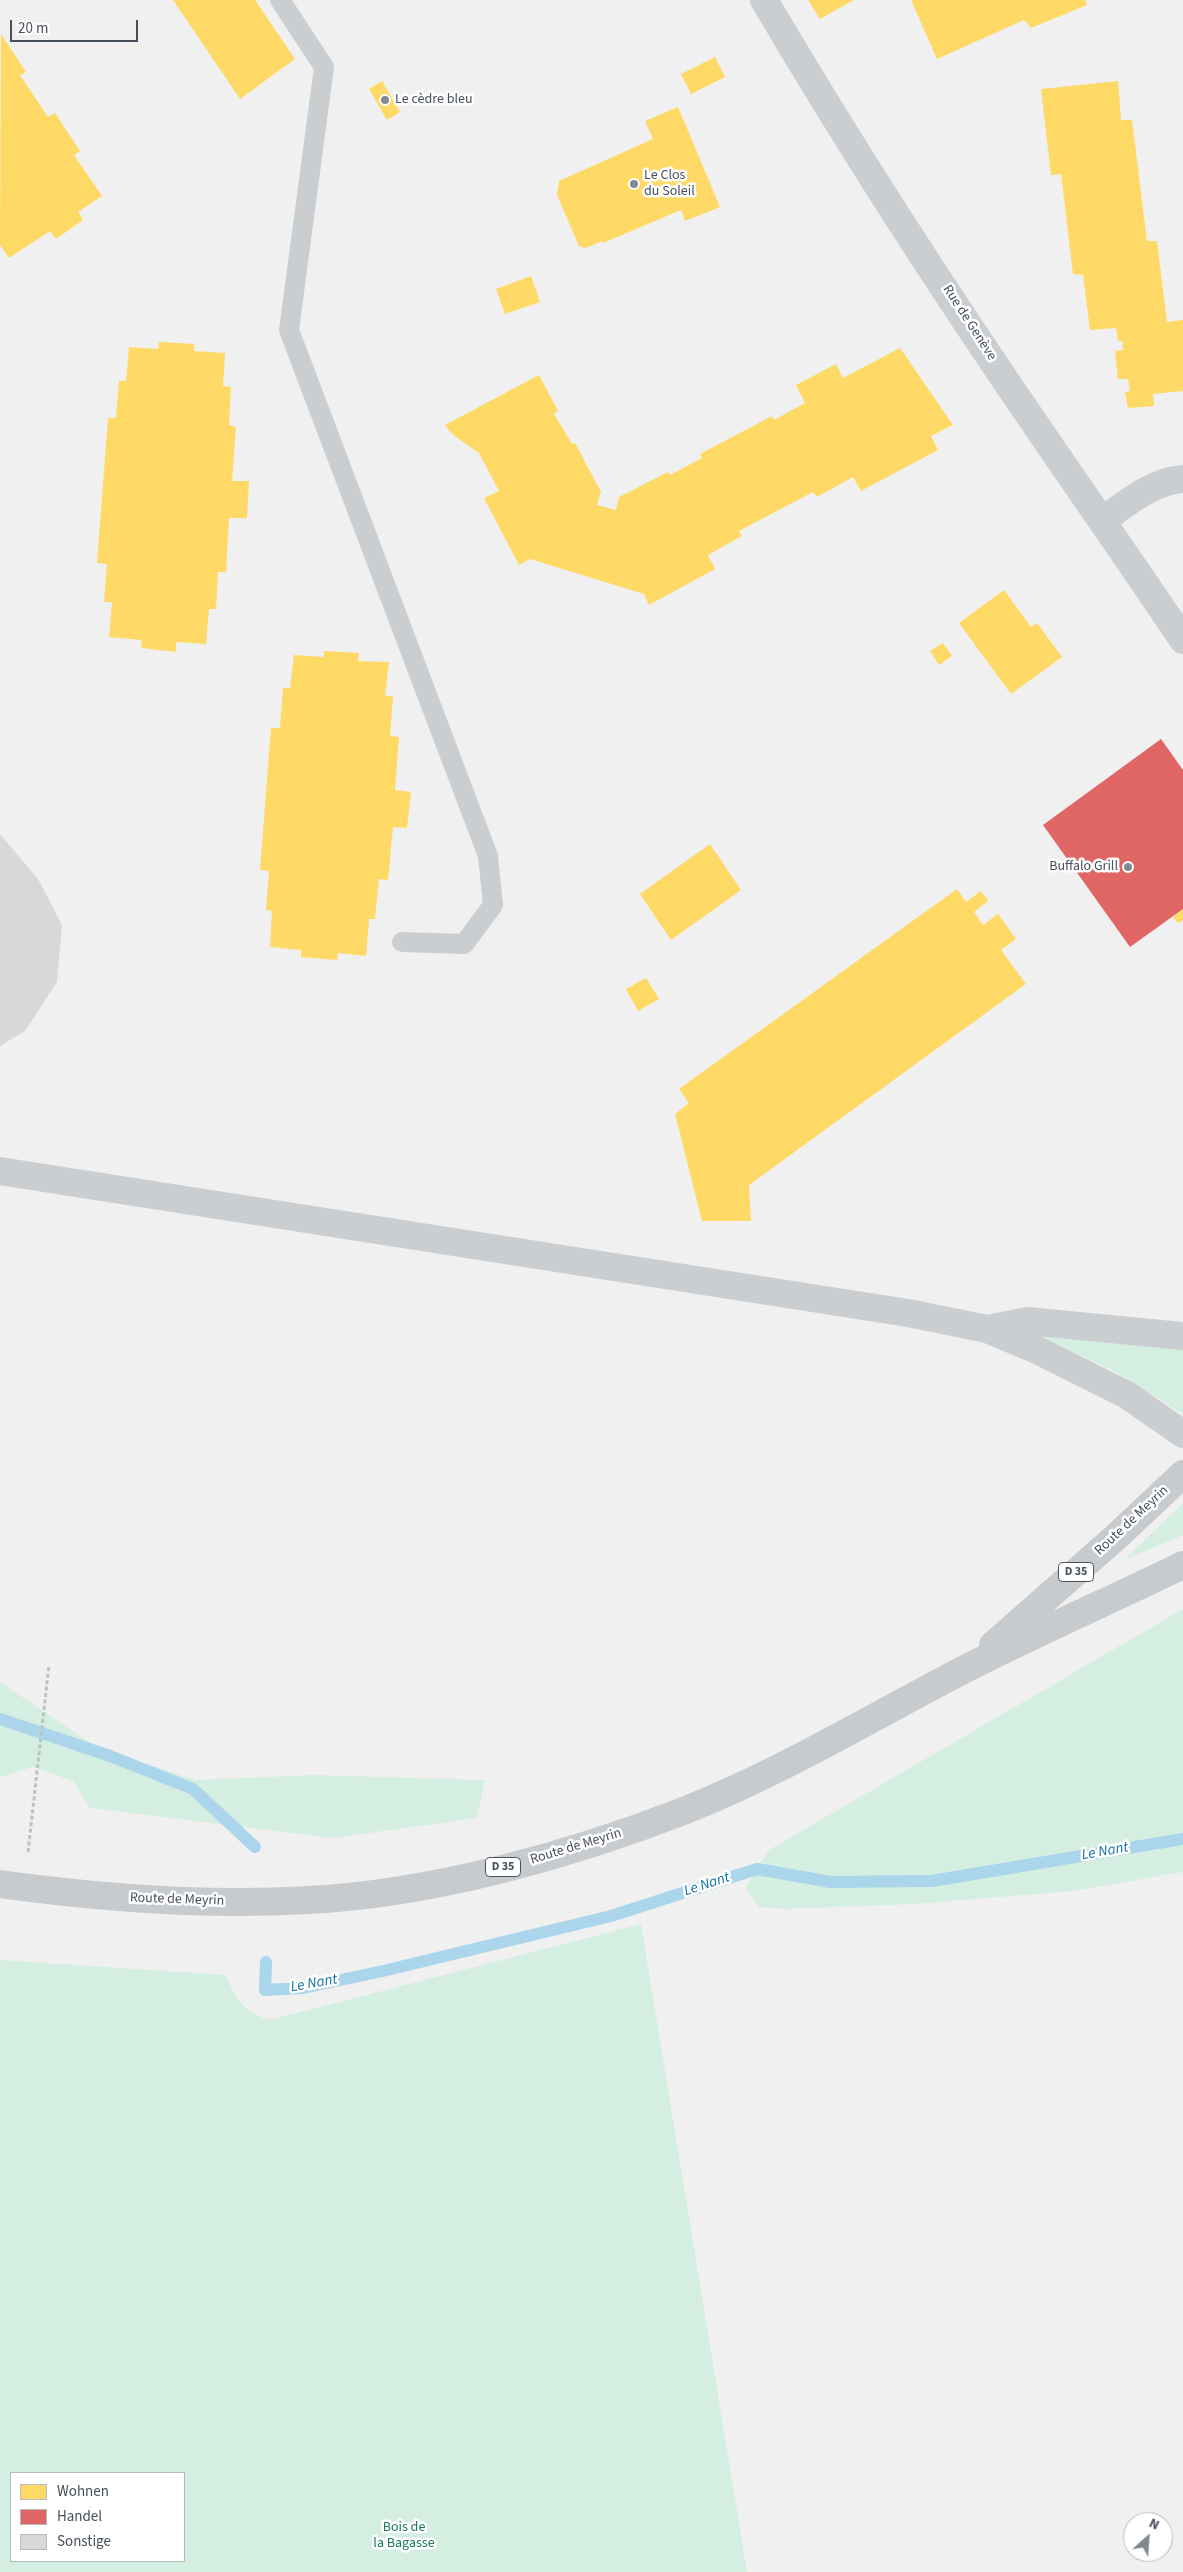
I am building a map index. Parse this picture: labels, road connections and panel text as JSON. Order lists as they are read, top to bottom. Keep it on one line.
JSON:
{"streets":{"main road":["Route de Meyrin","D 35"],"street":["Rue de Genève"]},"water":["Le Nant"],"parks":["Bois de la Bagasse"],"places":["Le cèdre bleu","Le Clos du Soleil","Buffalo Grill"],"legend":["Wohnen","Handel","Sonstige"],"scale_bar":"20 m","north":"top right"}
